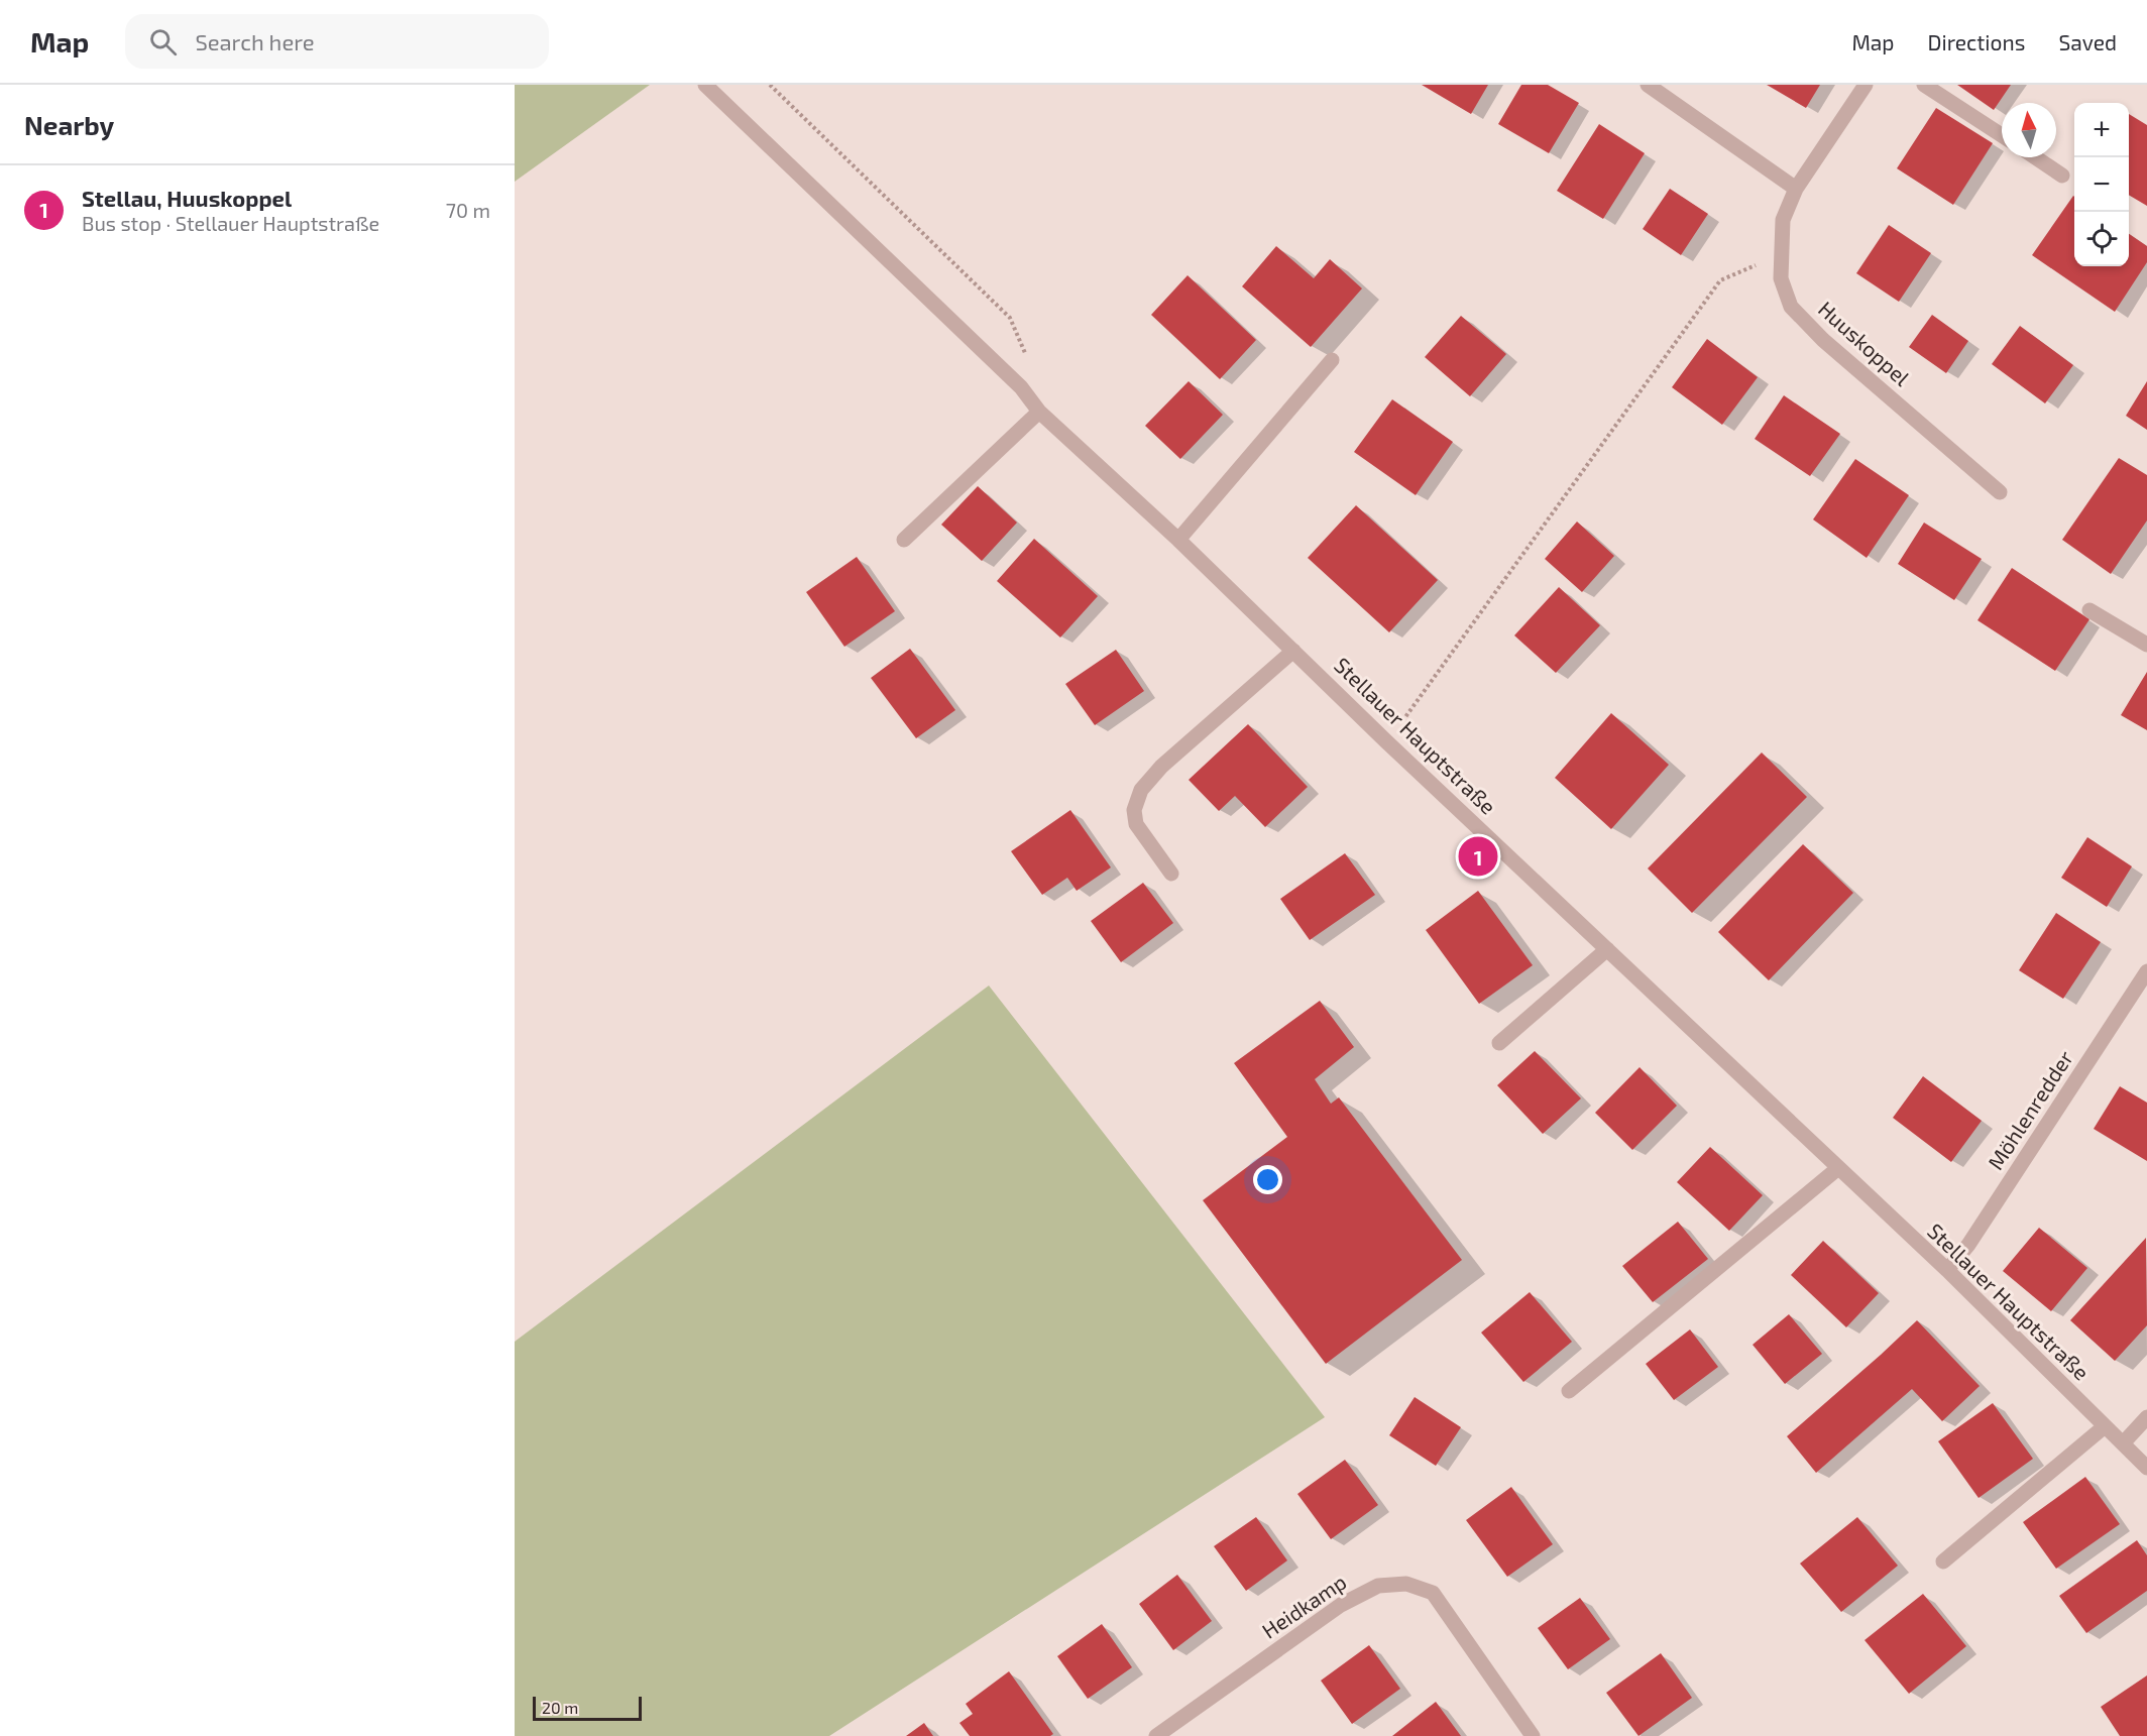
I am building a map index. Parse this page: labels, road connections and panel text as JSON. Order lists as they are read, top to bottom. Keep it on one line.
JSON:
{"streets":{"street":["Huuskoppel","Stellauer Hauptstraße","Möhlenredder","Heidkamp"]},"crossings":[["Stellauer Hauptstraße","Möhlenredder"]],"scale_bar":"20 m","north":"top","page":{"header":"Map","search":"Search here","nav":["Map","Directions","Saved"],"heading":"Nearby","map_buttons":["+","−"],"list":[{"mark":"1","name":"Stellau, Huuskoppel","note":"Bus stop · Stellauer Hauptstraße","value":"70 m"}],"pins":"1","scale":"20 m"}}
